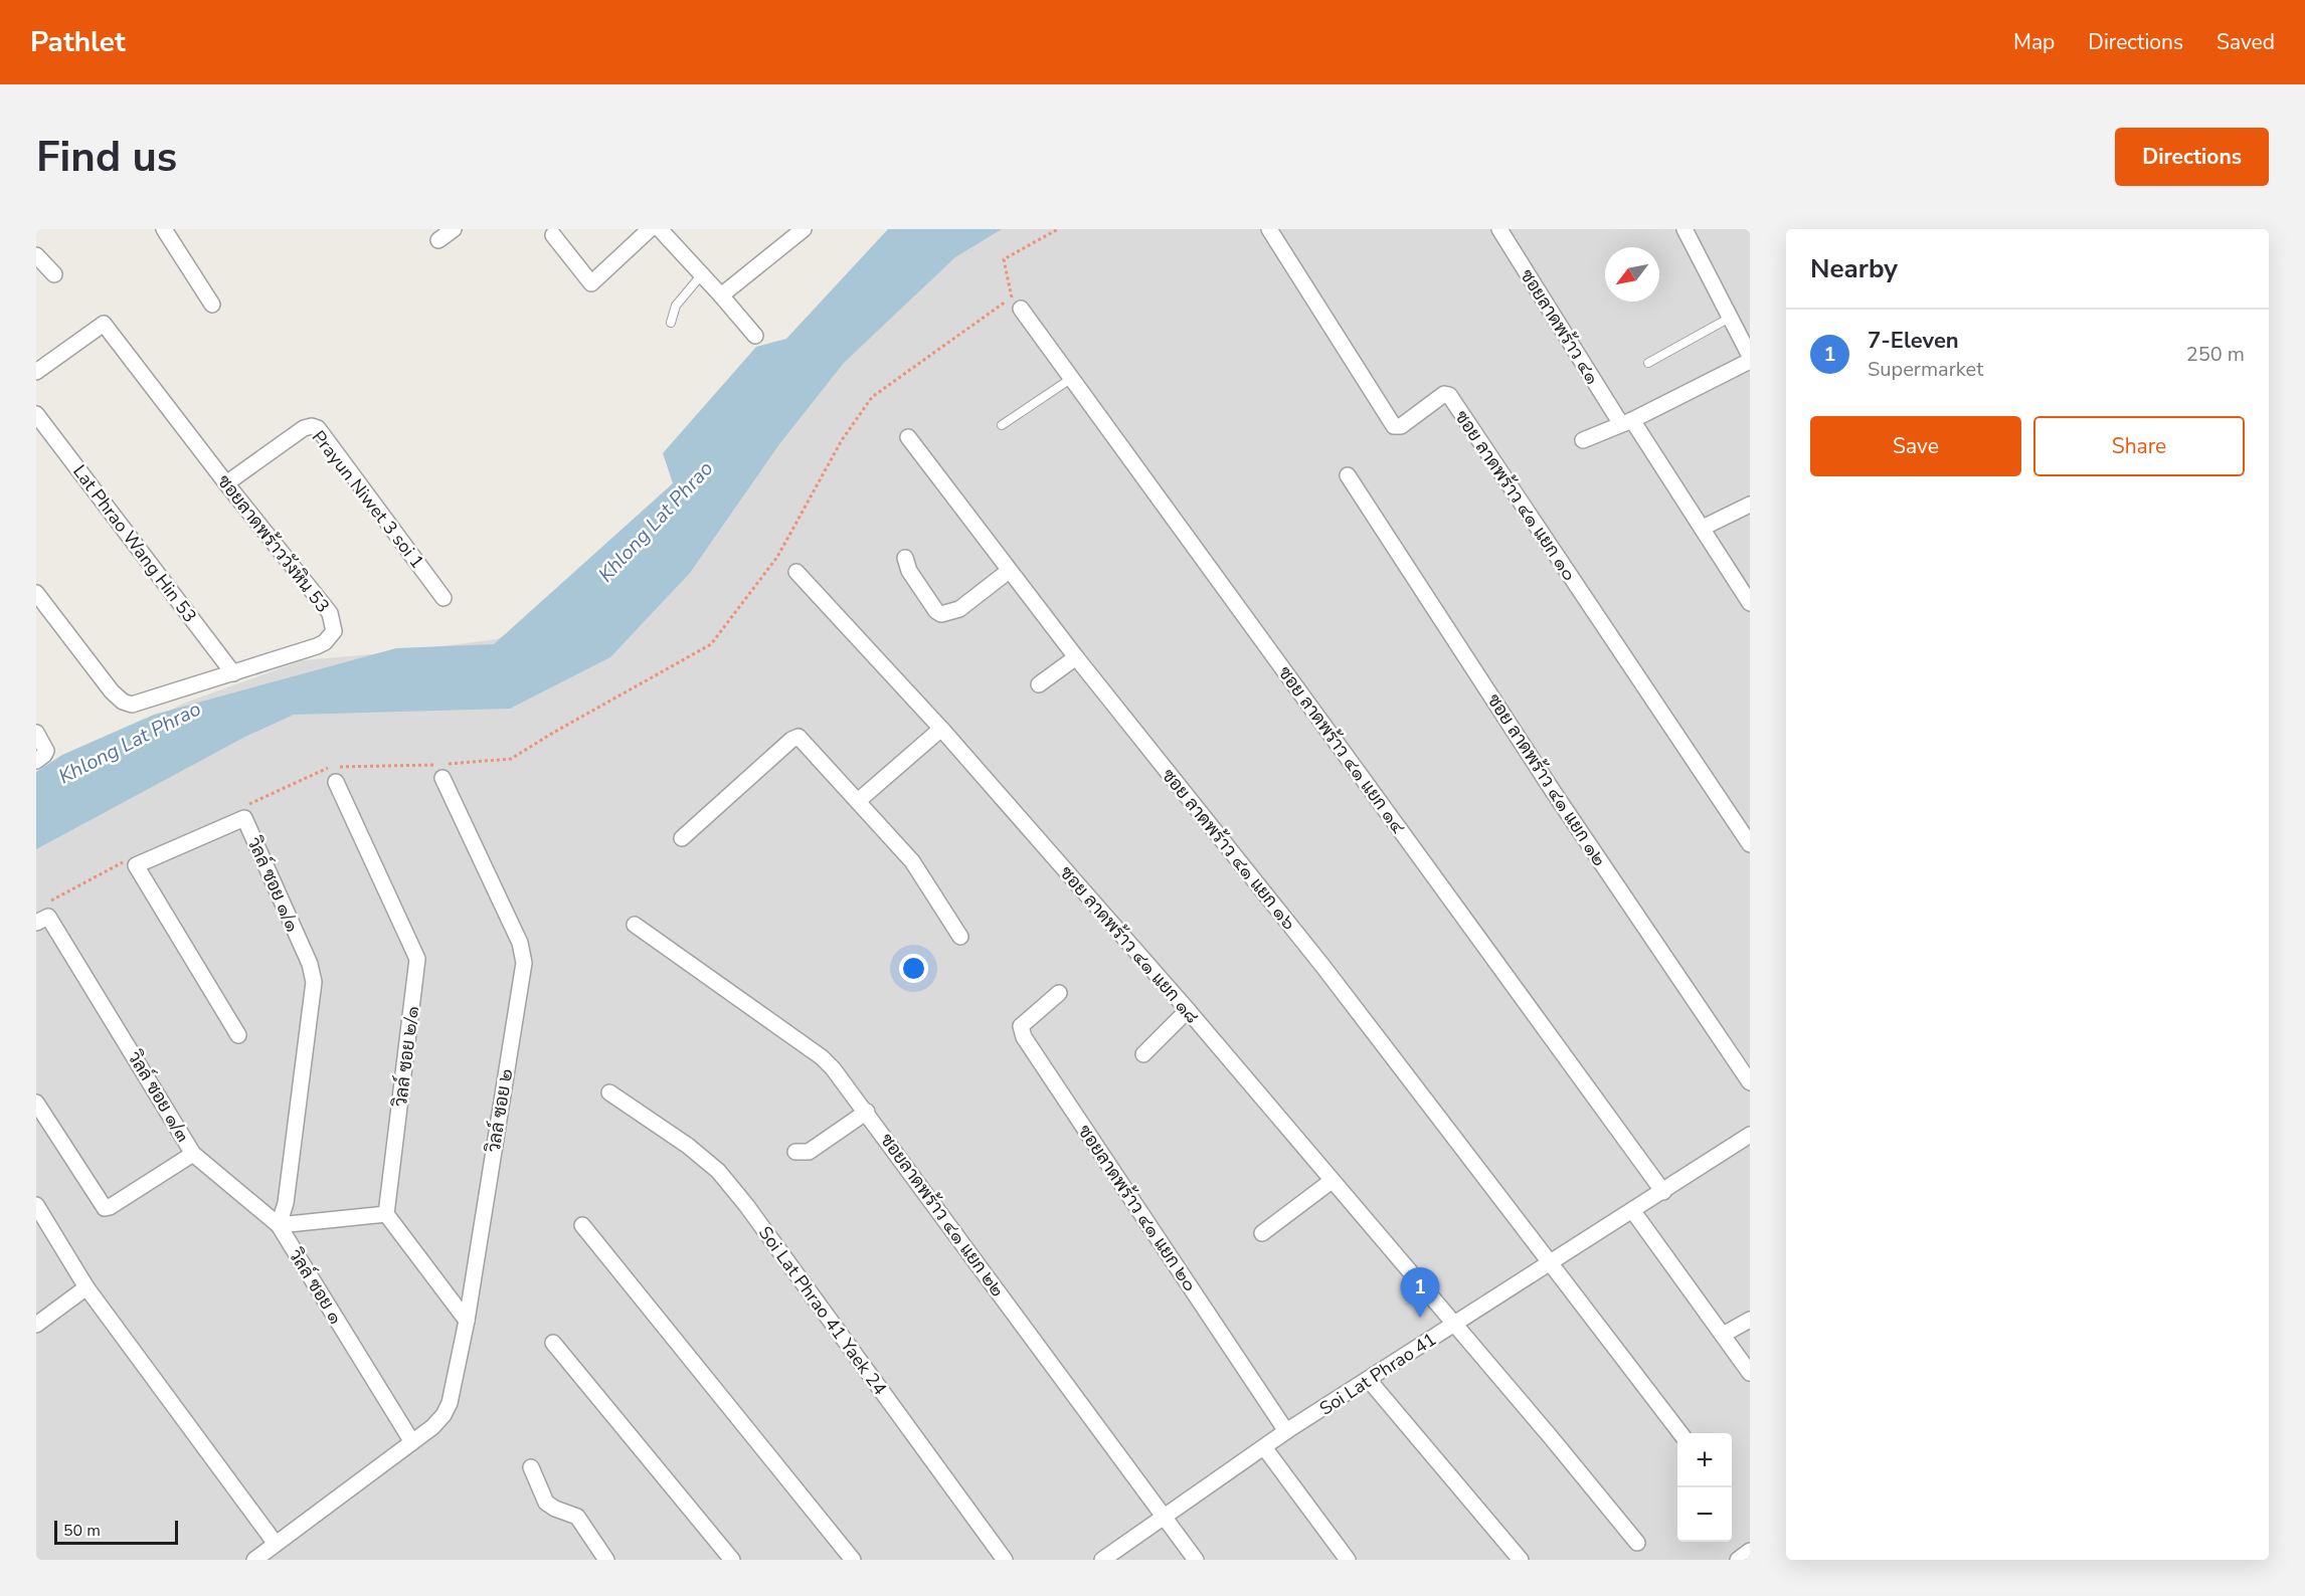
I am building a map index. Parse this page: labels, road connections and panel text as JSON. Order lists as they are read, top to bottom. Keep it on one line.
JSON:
{"streets":{"street":["ซอยลาดพร้าว ๔๑","ซอย ลาดพร้าว ๔๑ แยก ๑๐","Prayun Niwet 3 soi 1","Lat Phrao Wang Hin 53","ซอยลาดพร้าววังหิน 53","ซอย ลาดพร้าว ๔๑ แยก ๑๔","ซอย ลาดพร้าว ๔๑ แยก ๑๒","ซอย ลาดพร้าว ๔๑ แยก ๑๖","วิลล์ ซอย ๑/๑","ซอย ลาดพร้าว ๔๑ แยก ๑๘","วิลล์ ซอย ๒/๑","วิลล์ ซอย ๑/๓","วิลล์ ซอย ๒","ซอยลาดพร้าว ๔๑ แยก ๒๐","ซอยลาดพร้าว ๔๑ แยก ๒๒","วิลล์ ซอย ๑","Soi Lat Phrao 41 Yaek 24","Soi Lat Phrao 41"]},"crossings":[["Prayun Niwet 3 soi 1","ซอยลาดพร้าววังหิน 53"],["Lat Phrao Wang Hin 53","ซอยลาดพร้าววังหิน 53"],["ซอย ลาดพร้าว ๔๑ แยก ๑๔","Soi Lat Phrao 41"],["ซอย ลาดพร้าว ๔๑ แยก ๑๖","Soi Lat Phrao 41"],["วิลล์ ซอย ๑/๑","วิลล์ ซอย ๑"],["ซอย ลาดพร้าว ๔๑ แยก ๑๘","Soi Lat Phrao 41"],["วิลล์ ซอย ๑/๓","วิลล์ ซอย ๑"],["วิลล์ ซอย ๒","วิลล์ ซอย ๑"],["ซอยลาดพร้าว ๔๑ แยก ๒๐","Soi Lat Phrao 41"],["ซอยลาดพร้าว ๔๑ แยก ๒๒","Soi Lat Phrao 41"]],"water":["Khlong Lat Phrao"],"scale_bar":"50 m","north":"bottom left","page":{"header":"Pathlet","nav":["Map","Directions","Saved"],"buttons":["Directions",["Save","Share"]],"title":"Find us","heading":"Nearby","list":[{"mark":"1","name":"7-Eleven","note":"Supermarket","value":"250 m"}],"pins":"1","map_buttons":["+","−"],"scale":"50 m"}}
